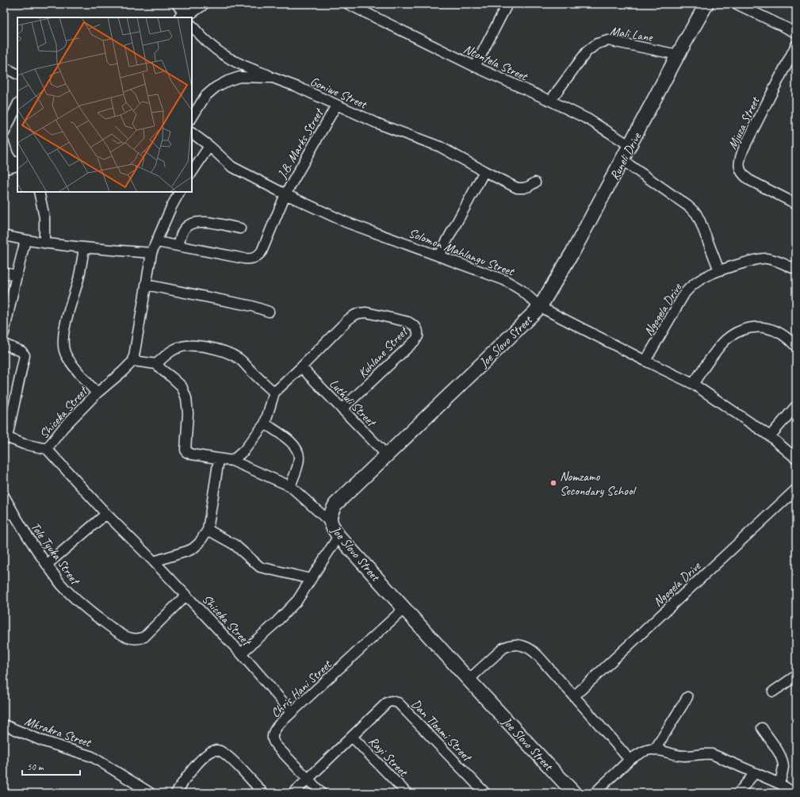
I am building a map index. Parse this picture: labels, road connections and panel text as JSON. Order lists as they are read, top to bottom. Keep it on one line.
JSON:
{"streets":{"street":["Mali Lane","Ntontela Street","Goniwe Street","Mjuza Street","J.B. Marks Street","Runeli Drive","Solomon Mahlangu Street","Ngogela Drive","Joe Slovo Street","Kuhlane Street","Luthuli Street","Shiceka Street","Tole Tyuka Street","Chris Hani Street","Dan Tloami Street","Mkrakra Street","Rayi Street"]},"crossings":[["Mali Lane","Ntontela Street"],["Mali Lane","Runeli Drive"],["Ntontela Street","Runeli Drive"],["Goniwe Street","J.B. Marks Street"],["J.B. Marks Street","Solomon Mahlangu Street"],["Runeli Drive","Solomon Mahlangu Street"],["Runeli Drive","Joe Slovo Street"],["Solomon Mahlangu Street","Ngogela Drive"],["Solomon Mahlangu Street","Joe Slovo Street"],["Joe Slovo Street","Luthuli Street"],["Joe Slovo Street","Chris Hani Street"],["Kuhlane Street","Luthuli Street"],["Shiceka Street","Tole Tyuka Street"],["Shiceka Street","Chris Hani Street"],["Chris Hani Street","Dan Tloami Street"],["Dan Tloami Street","Rayi Street"]],"places":["Nomzamo Secondary School"],"scale_bar":"50 m"}
